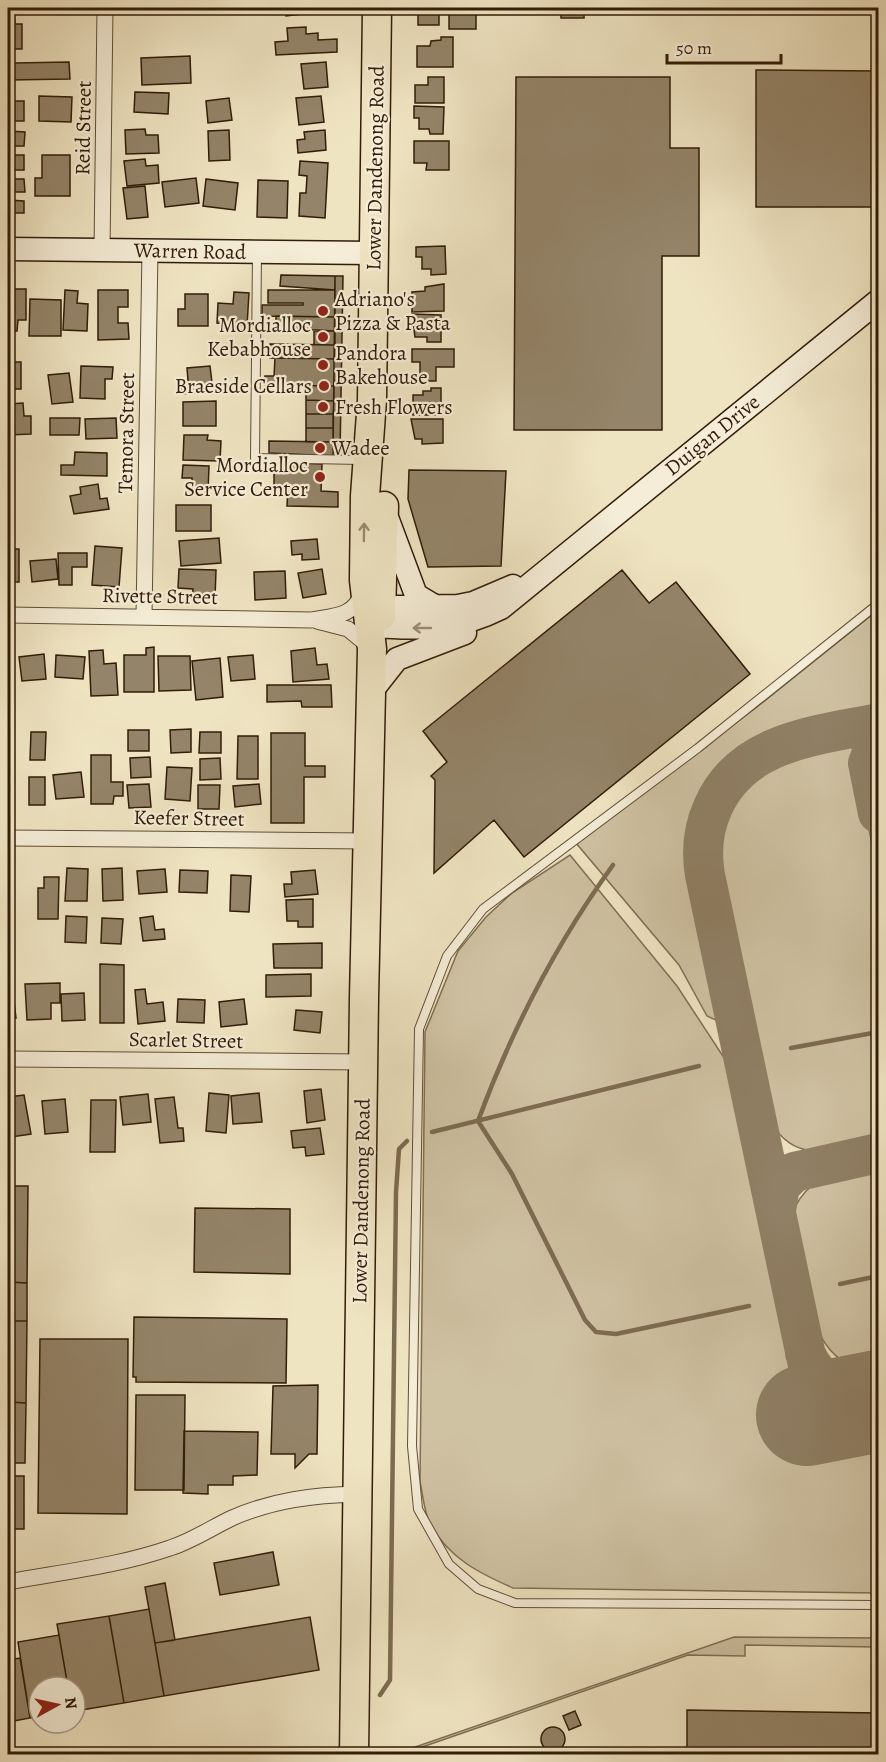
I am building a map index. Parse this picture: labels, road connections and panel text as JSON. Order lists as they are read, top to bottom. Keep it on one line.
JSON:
{"streets":{"highway":["Lower Dandenong Road"],"main road":["Warren Road","Duigan Drive"],"street":["Reid Street","Temora Street","Rivette Street","Keefer Street","Scarlet Street"]},"crossings":[["Reid Street","Warren Road"],["Lower Dandenong Road","Warren Road"],["Lower Dandenong Road","Duigan Drive"],["Lower Dandenong Road","Rivette Street"],["Lower Dandenong Road","Keefer Street"],["Lower Dandenong Road","Scarlet Street"],["Warren Road","Temora Street"],["Temora Street","Rivette Street"],["Duigan Drive","Rivette Street"]],"places":["Adriano's Pizza & Pasta","Mordialloc Kebabhouse","Pandora Bakehouse","Braeside Cellars","Fresh Flowers","Wadee","Mordialloc Service Center"],"scale_bar":"50 m","north":"right"}
